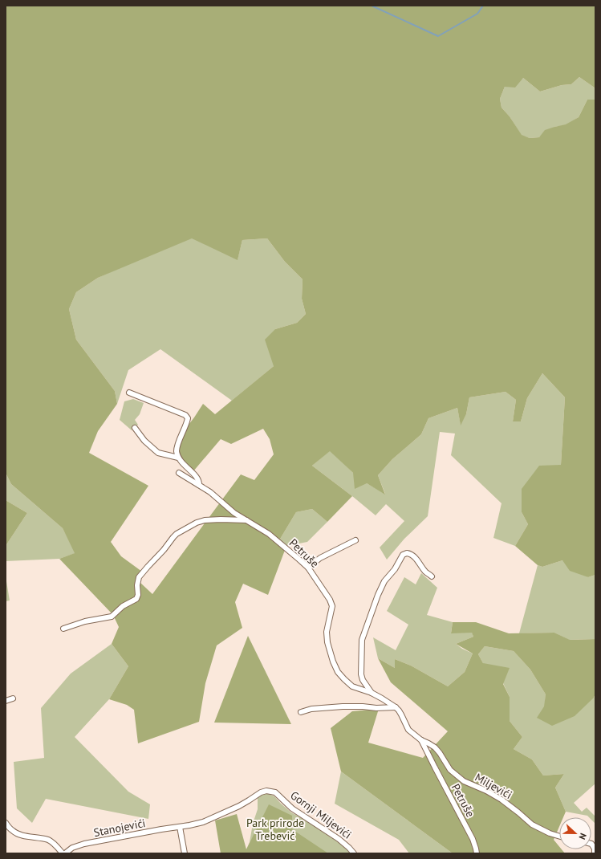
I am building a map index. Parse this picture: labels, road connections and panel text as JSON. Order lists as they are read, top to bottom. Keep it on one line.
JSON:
{"streets":{"street":["Petruše","Miljevići","Gornji Miljevići","Stanojevići"]},"crossings":[["Petruše","Miljevići"],["Gornji Miljevići","Stanojevići"]],"parks":["Park prirode Trebević"],"north":"right"}
